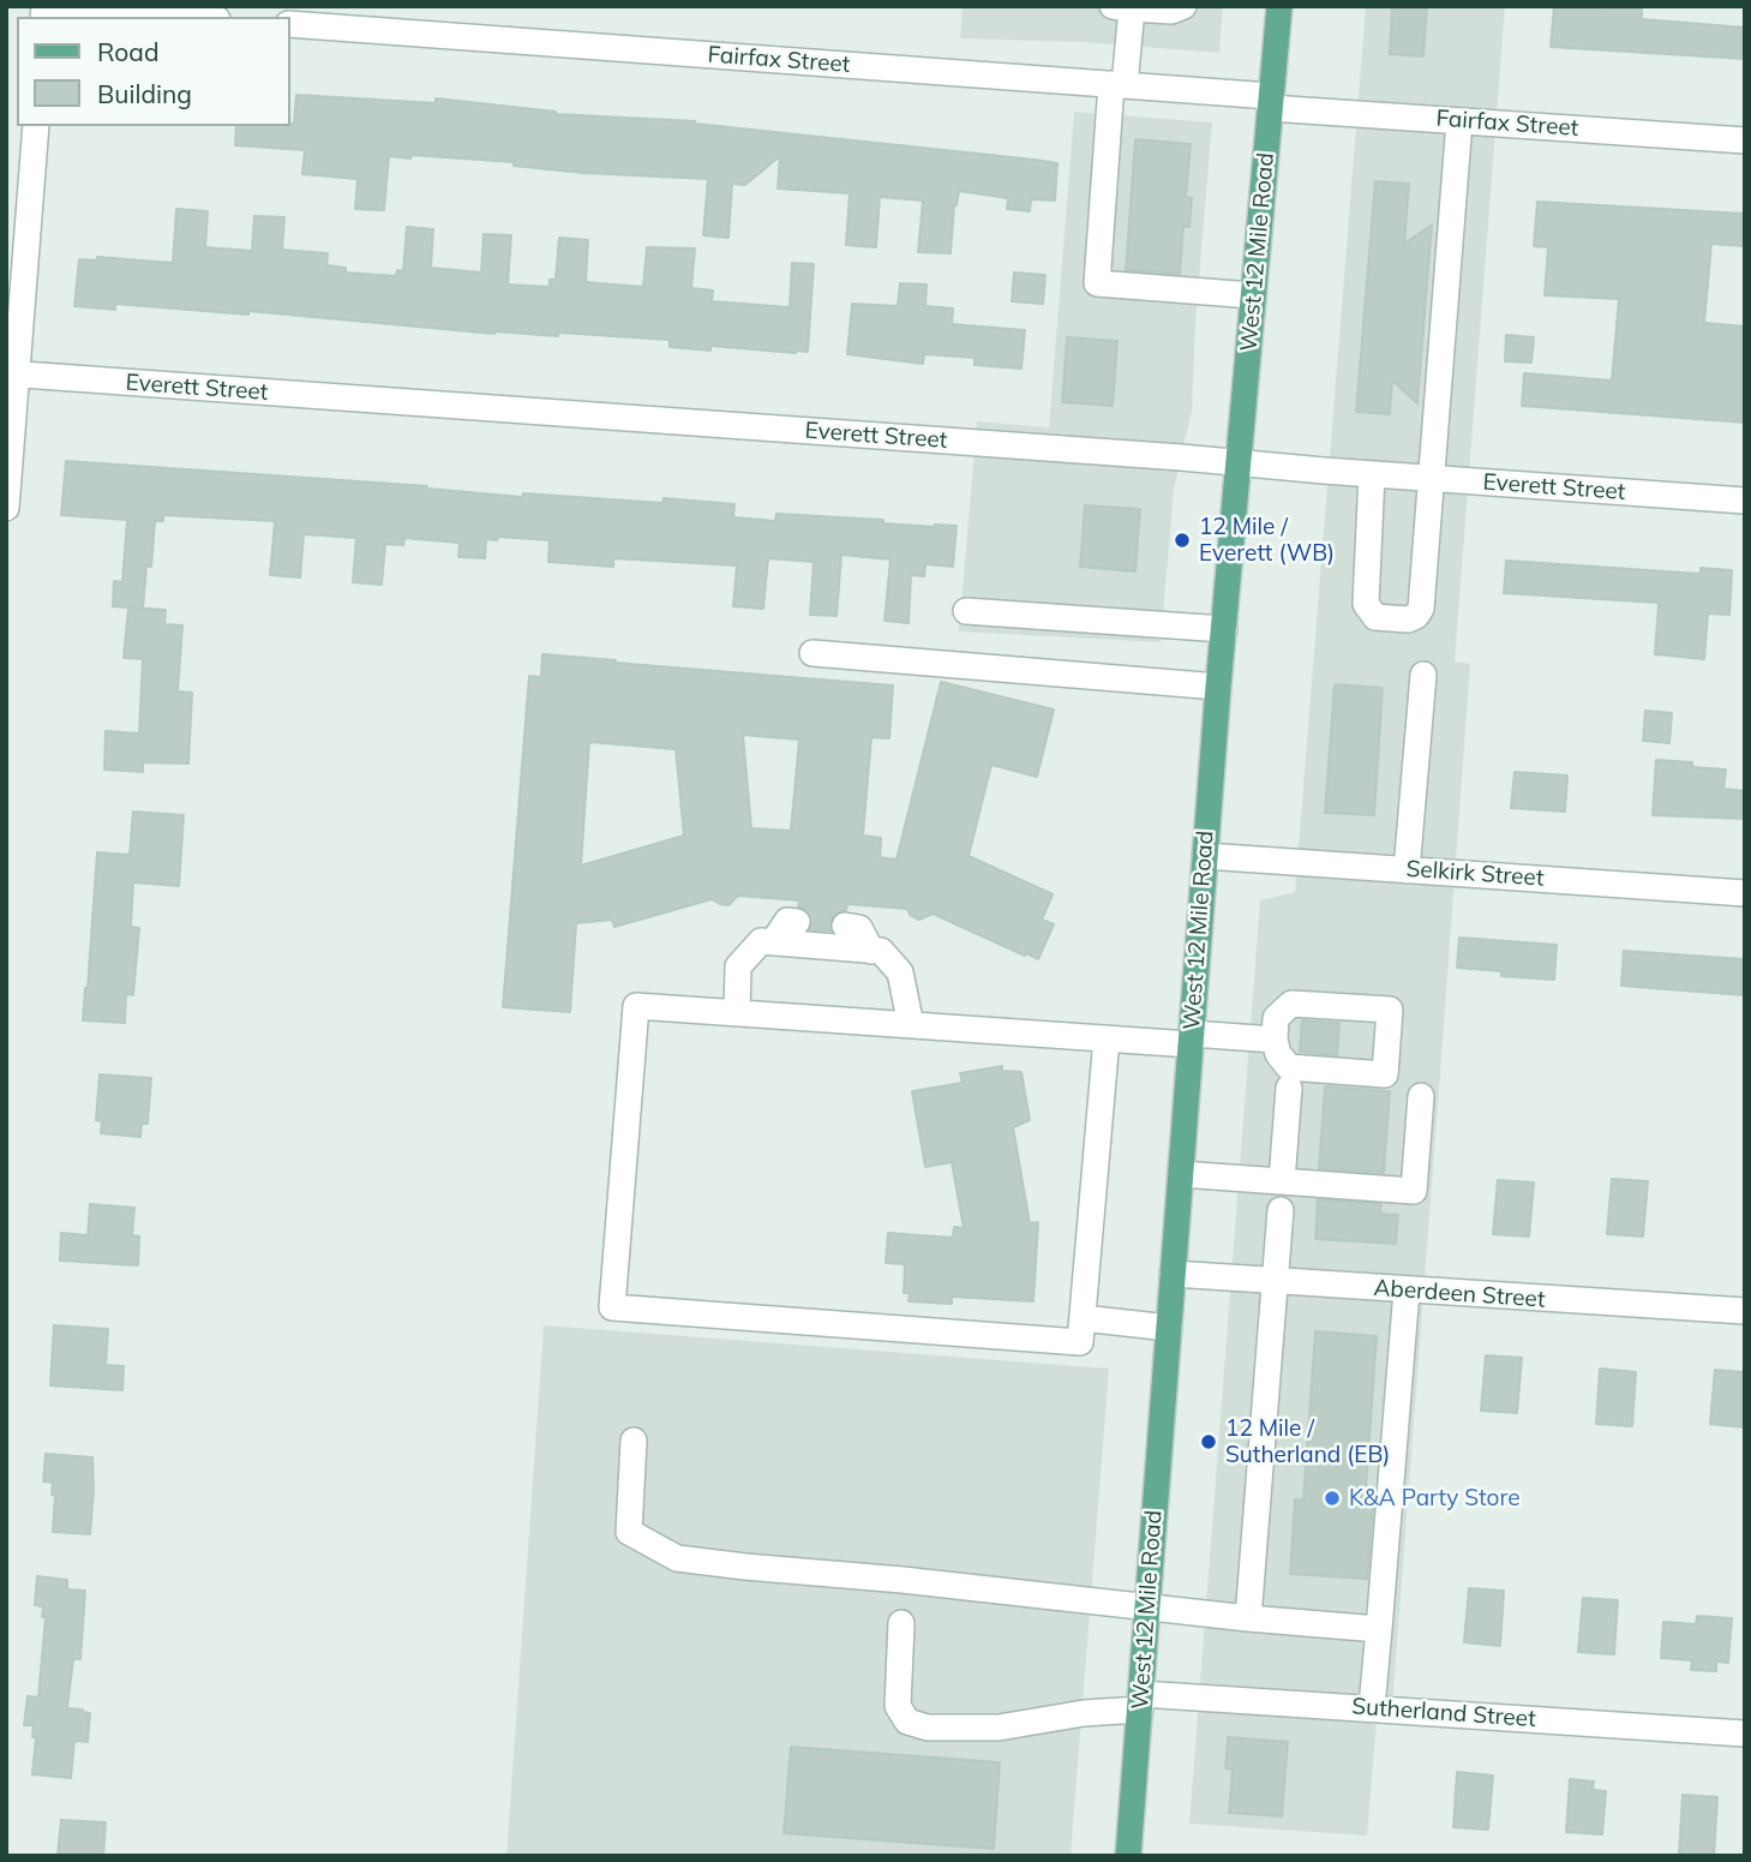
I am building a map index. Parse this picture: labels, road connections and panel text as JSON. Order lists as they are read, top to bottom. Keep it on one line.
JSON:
{"streets":{"main road":["West 12 Mile Road"],"street":["Fairfax Street","Everett Street","Selkirk Street","Aberdeen Street","Sutherland Street"]},"crossings":[["Fairfax Street","West 12 Mile Road"],["West 12 Mile Road","Everett Street"],["West 12 Mile Road","Selkirk Street"],["West 12 Mile Road","Aberdeen Street"],["West 12 Mile Road","Sutherland Street"]],"places":["12 Mile / Everett (WB)","12 Mile / Sutherland (EB)","K&A Party Store"],"legend":["Road","Building"]}
